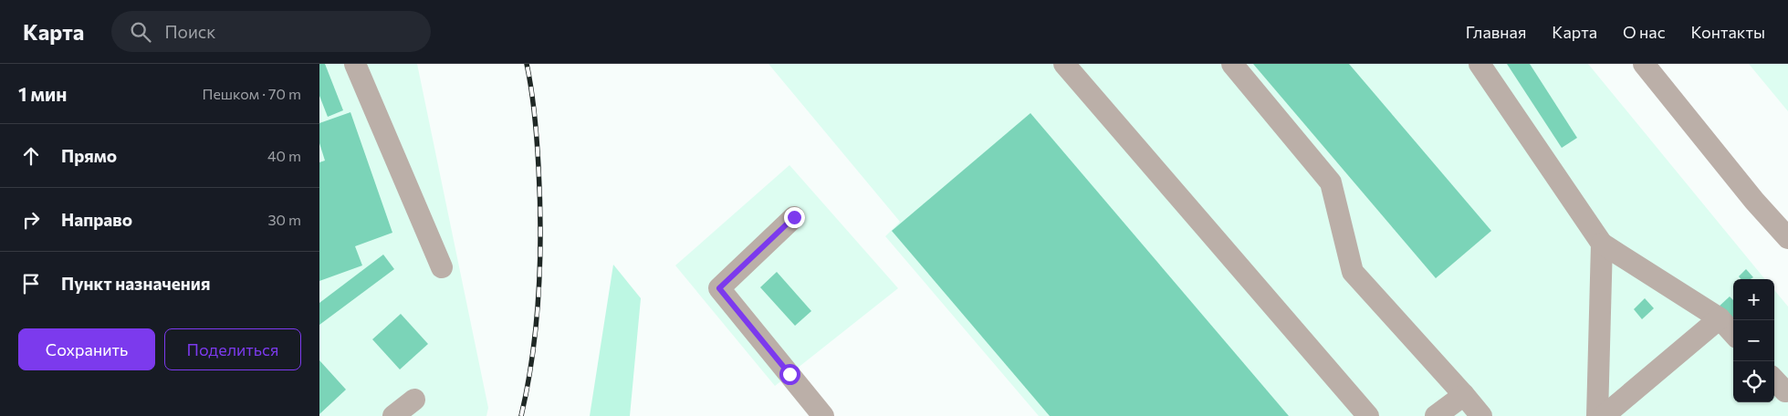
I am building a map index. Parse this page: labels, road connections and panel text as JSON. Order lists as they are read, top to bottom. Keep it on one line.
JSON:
{"page":{"header":"Карта","search":"Поиск","nav":["Главная","Карта","О нас","Контакты"],"heading":["1 мин","Пешком · 70 m"],"list":[["Прямо","40 m"],["Направо","30 m"],"Пункт назначения"],"map_buttons":["+","−"],"buttons":["Сохранить","Поделиться"]}}
